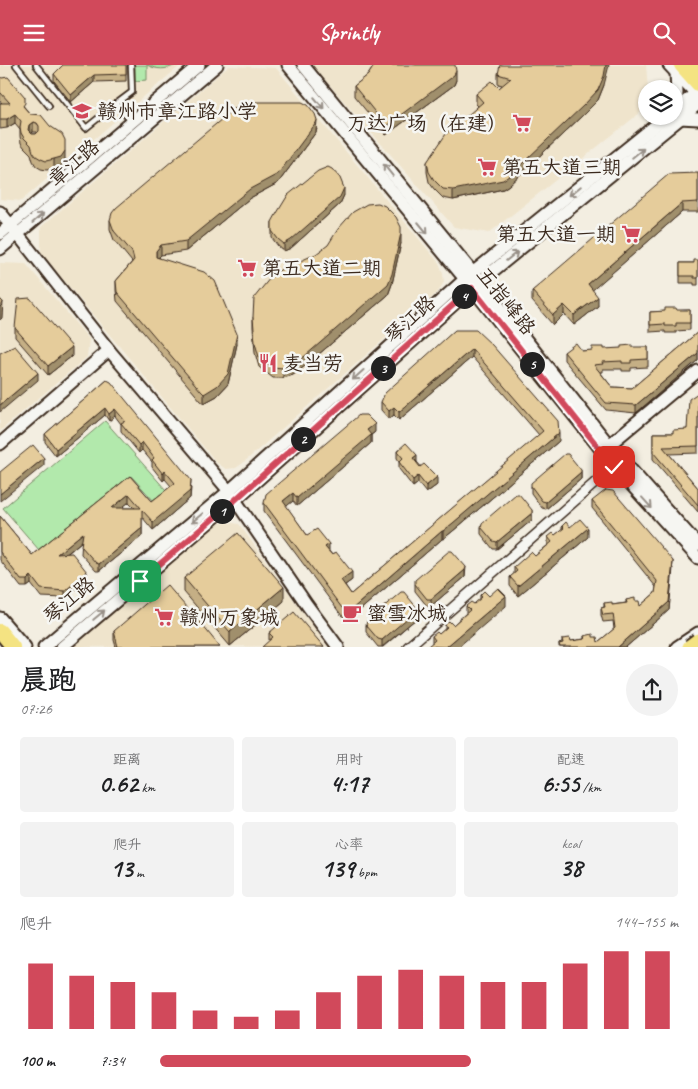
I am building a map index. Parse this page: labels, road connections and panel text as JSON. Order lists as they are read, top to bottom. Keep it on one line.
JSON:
{"streets":{"main road":["章江路","五指峰路","琴江路"]},"crossings":[["五指峰路","琴江路"]],"places":{"school or university":["赣州市章江路小学"],"supermarket":["万达广场（在建）","第五大道三期","第五大道一期","第五大道二期","赣州万象城"],"restaurant":["麦当劳"],"cafe":["蜜雪冰城"]},"page":{"header":"Sprintly","pins":["4","5","3","2","1"],"heading":["晨跑","07:26"],"stats":[["距离","0.62 km"],["用时","4:17"],["配速","6:55 /km"],["爬升","13 m"],["心率","139 bpm"],["kcal","38"]],"chart":["爬升","144–155 m"],"list":[{"name":"100 m","note":"7:34"}]}}
